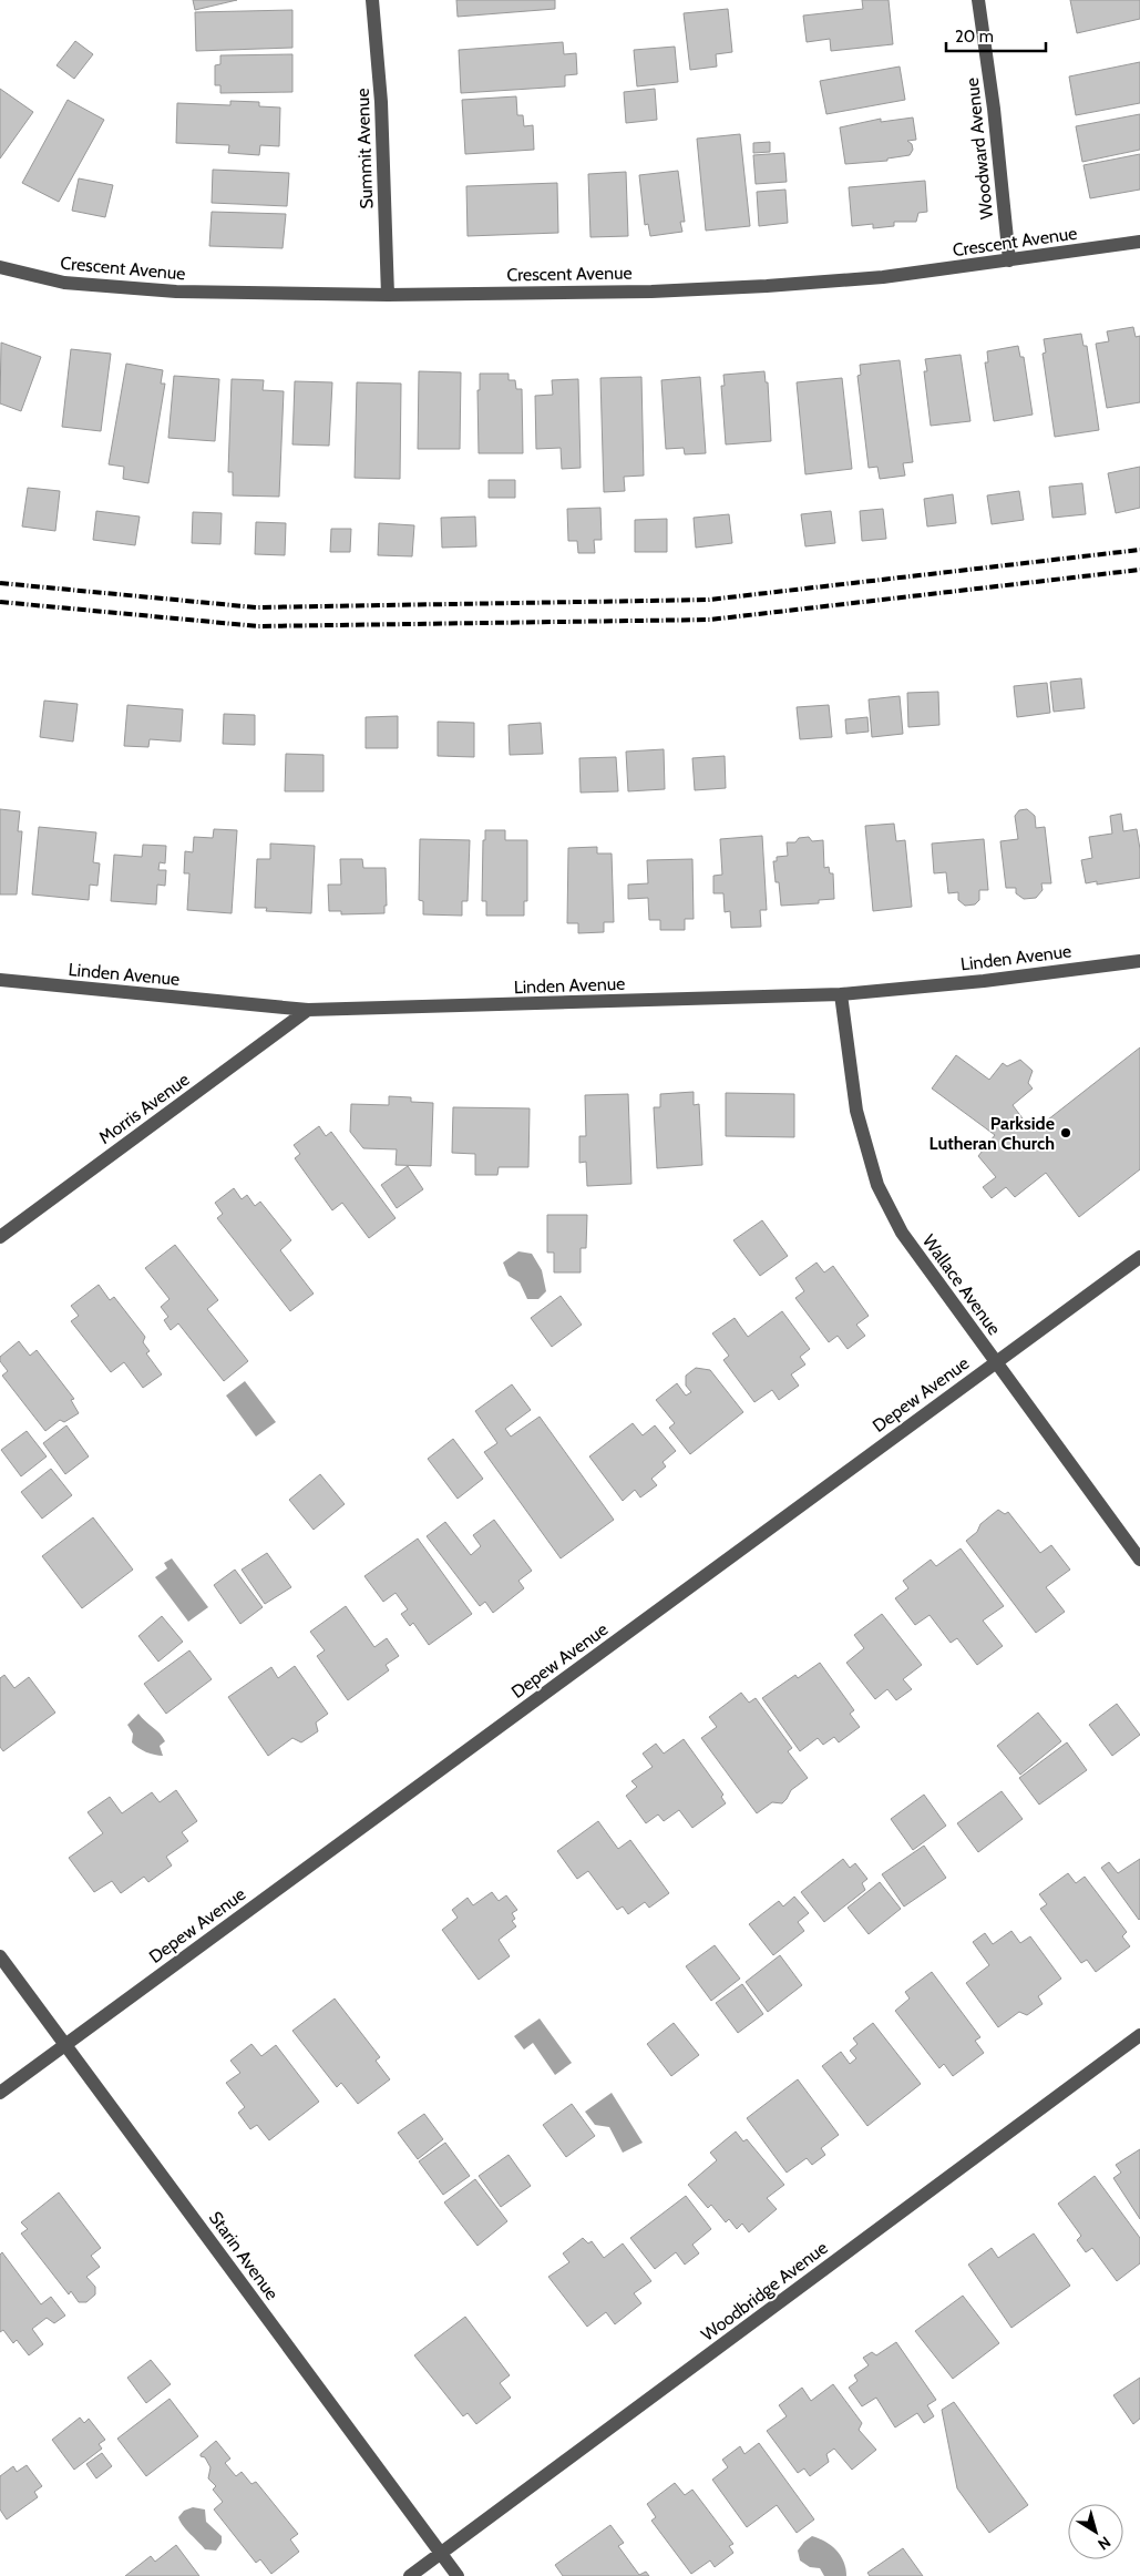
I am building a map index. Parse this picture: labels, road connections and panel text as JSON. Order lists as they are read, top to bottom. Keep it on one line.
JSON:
{"streets":{"street":["Summit Avenue","Woodward Avenue","Crescent Avenue","Linden Avenue","Morris Avenue","Wallace Avenue","Depew Avenue","Starin Avenue","Woodbridge Avenue"]},"crossings":[["Summit Avenue","Crescent Avenue"],["Woodward Avenue","Crescent Avenue"],["Linden Avenue","Morris Avenue"],["Linden Avenue","Wallace Avenue"],["Wallace Avenue","Depew Avenue"],["Depew Avenue","Starin Avenue"],["Starin Avenue","Woodbridge Avenue"]],"places":["Parkside Lutheran Church"],"scale_bar":"20 m","north":"bottom right"}
